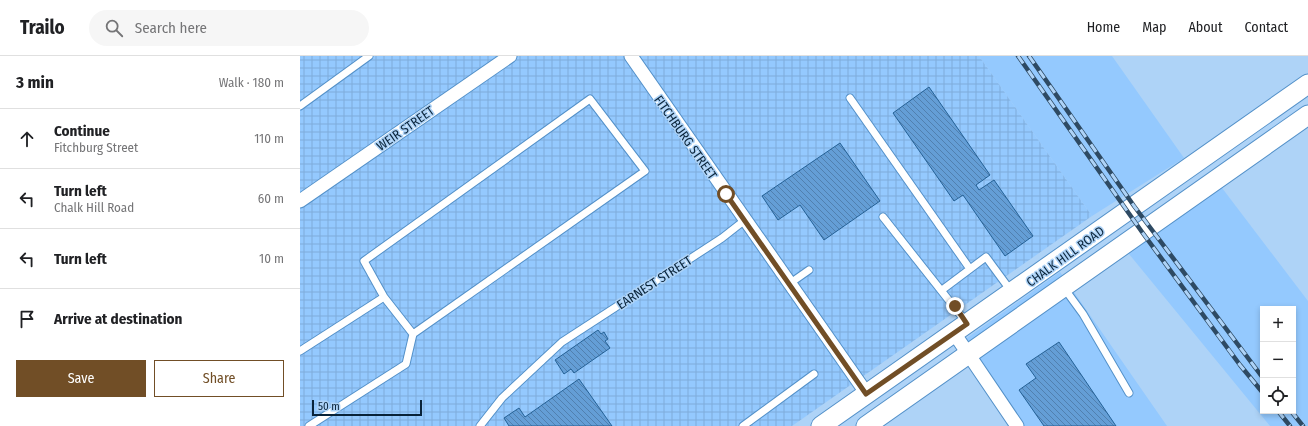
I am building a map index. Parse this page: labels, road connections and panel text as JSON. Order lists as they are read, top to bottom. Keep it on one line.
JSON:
{"streets":{"street":["WEIR STREET","FITCHBURG STREET","CHALK HILL ROAD"],"lane":["EARNEST STREET"]},"crossings":[["FITCHBURG STREET","CHALK HILL ROAD"],["FITCHBURG STREET","EARNEST STREET"]],"scale_bar":"50 m","page":{"header":"Trailo","search":"Search here","nav":["Home","Map","About","Contact"],"heading":["3 min","Walk · 180 m"],"list":[["Continue","Fitchburg Street","110 m"],["Turn left","Chalk Hill Road","60 m"],["Turn left","10 m"],"Arrive at destination"],"map_buttons":["+","−"],"buttons":["Save","Share"],"scale":"50 m"}}
